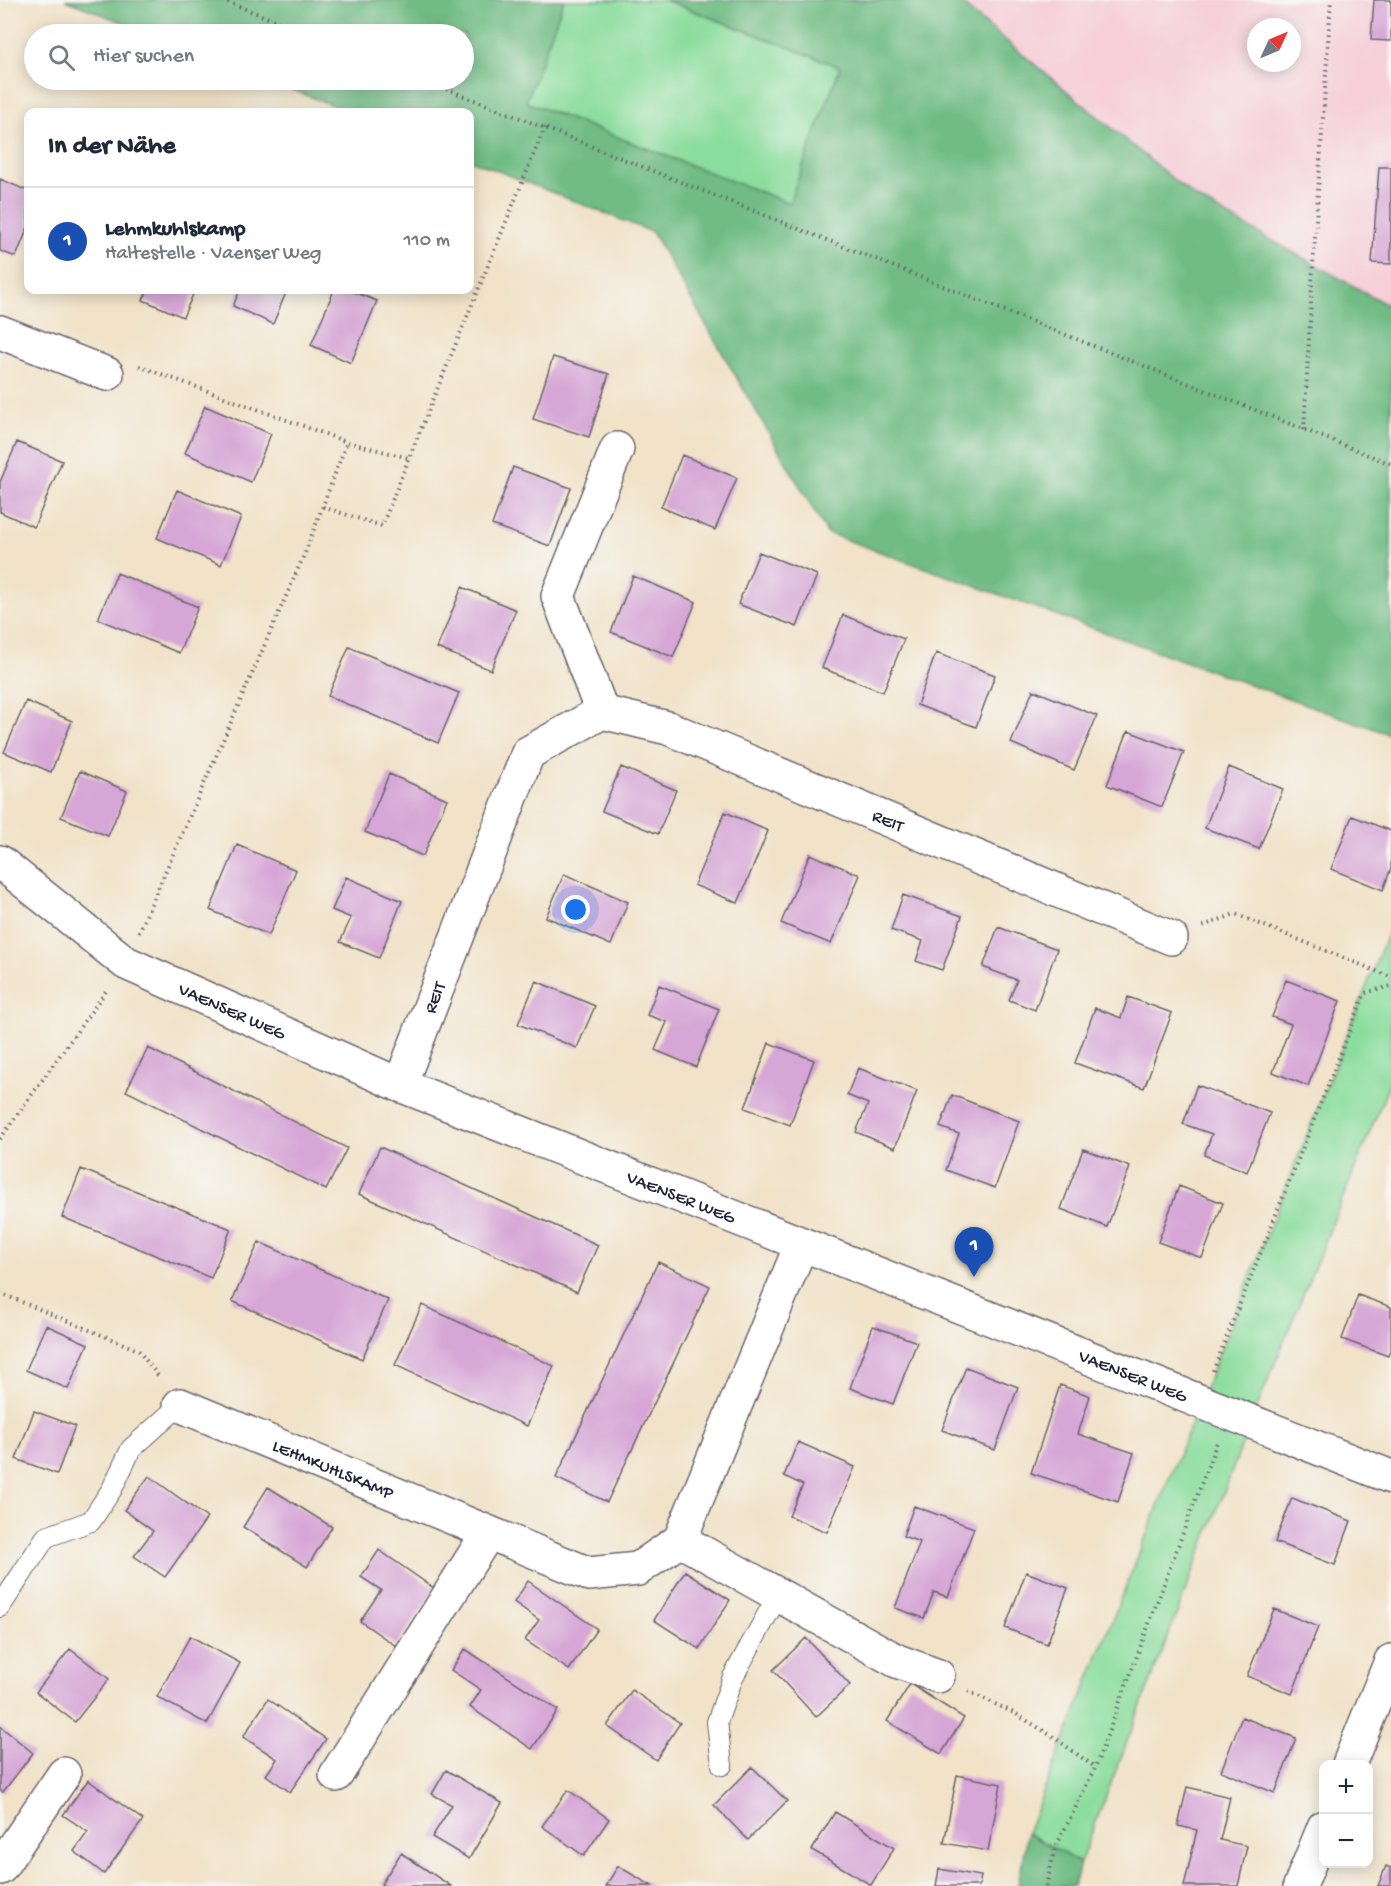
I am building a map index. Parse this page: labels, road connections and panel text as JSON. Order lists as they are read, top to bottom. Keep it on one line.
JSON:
{"streets":{"street":["REIT","VAENSER WEG","LEHMKUHLSKAMP"]},"crossings":[["REIT","VAENSER WEG"]],"north":"top right","page":{"search":"Hier suchen","heading":"In der Nähe","list":[{"mark":"1","name":"Lehmkuhlskamp","note":"Haltestelle · Vaenser Weg","value":"110 m"}],"pins":"1","map_buttons":["+","−"]}}
